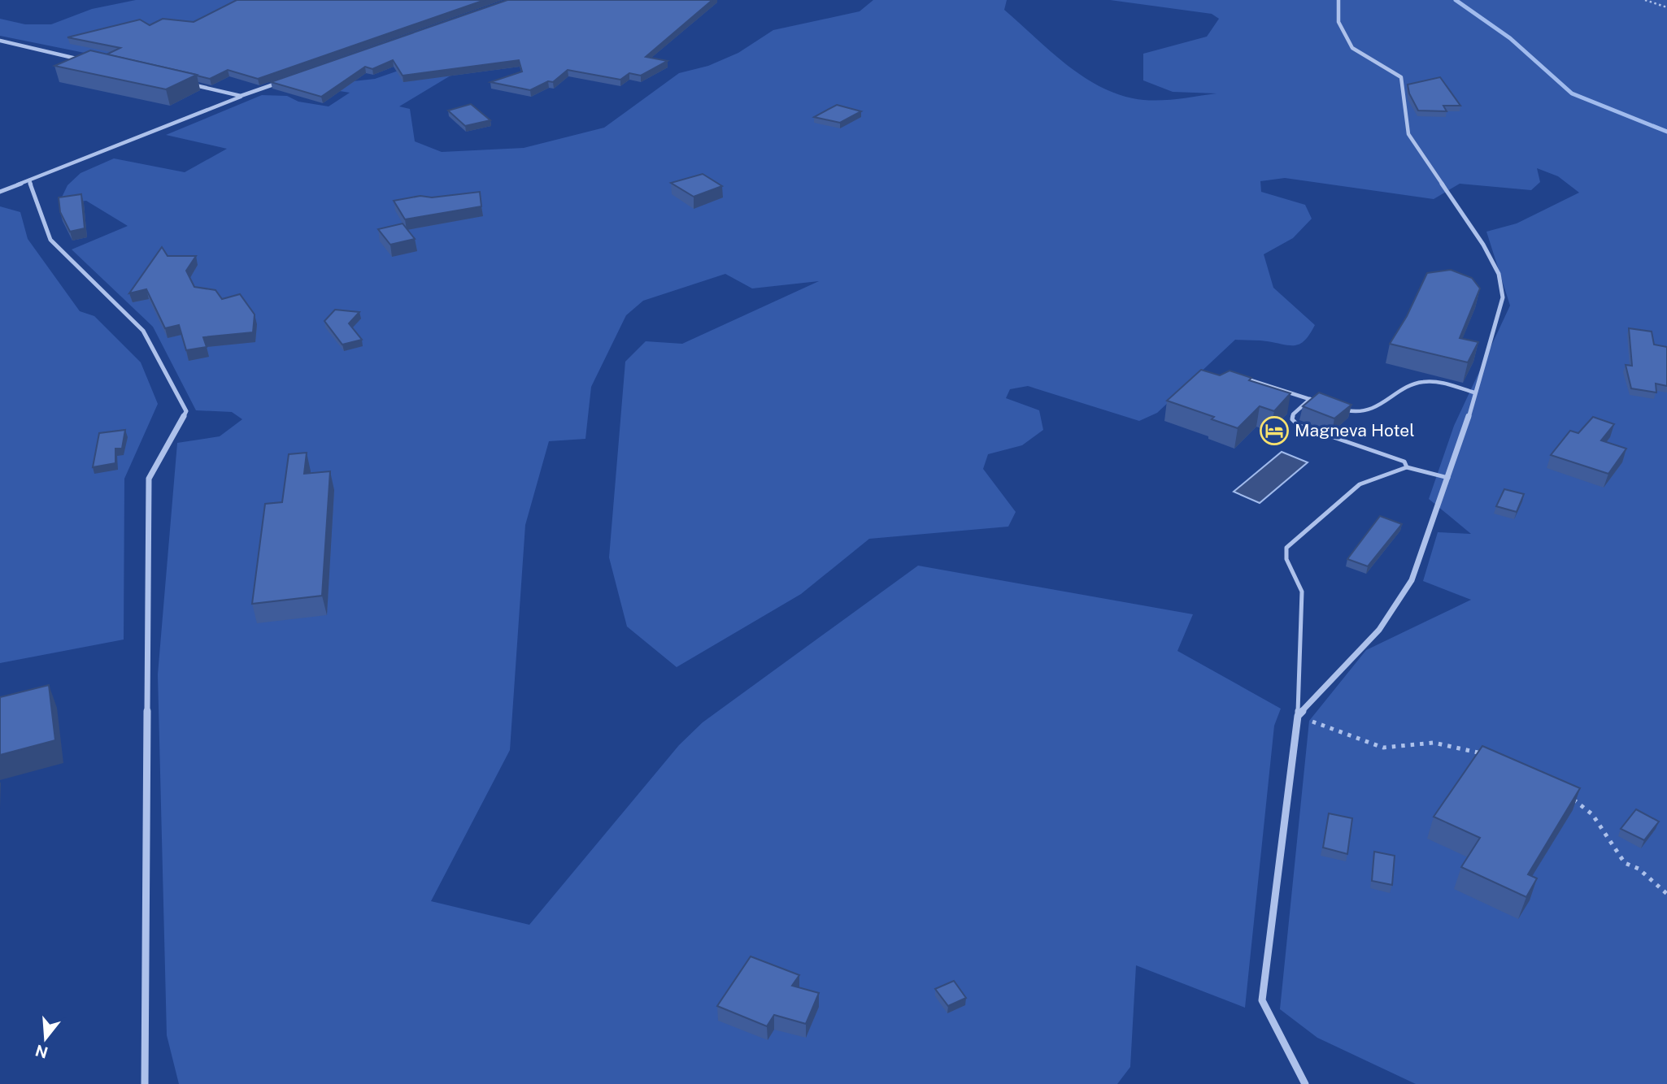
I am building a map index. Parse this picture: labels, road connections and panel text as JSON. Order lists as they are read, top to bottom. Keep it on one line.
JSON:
{"places":{"hotel":["Magneva Hotel"]},"north":"bottom"}
